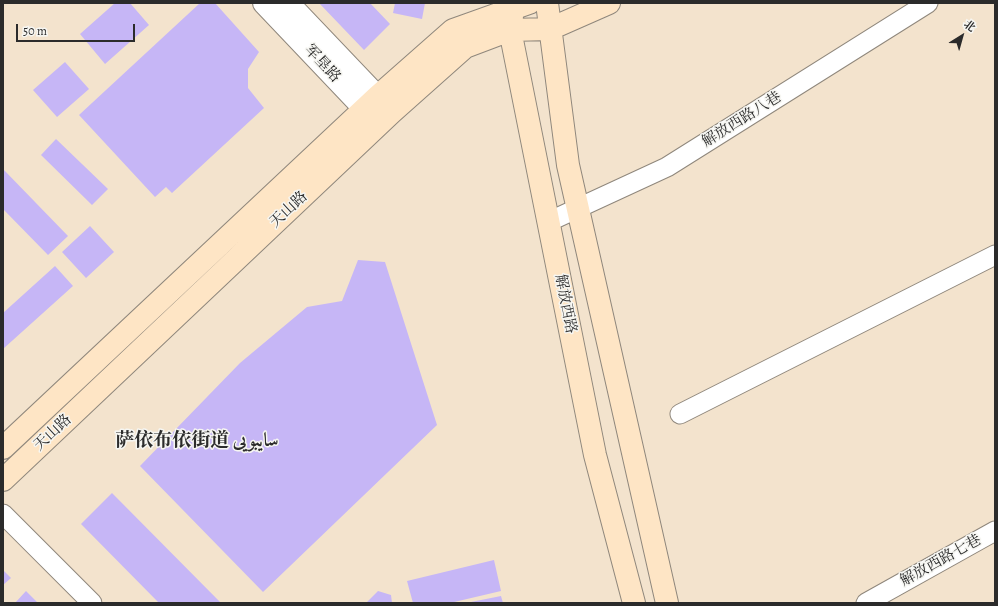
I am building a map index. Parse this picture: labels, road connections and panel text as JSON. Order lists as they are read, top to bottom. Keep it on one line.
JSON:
{"streets":{"main road":["天山路","解放西路"],"street":["军垦路","解放西路八巷","解放西路七巷"]},"crossings":[["军垦路","天山路"],["解放西路八巷","解放西路"],["天山路","解放西路"]],"districts":["萨依布依街道 سايبويى"],"scale_bar":"50 m","north":"top right"}
